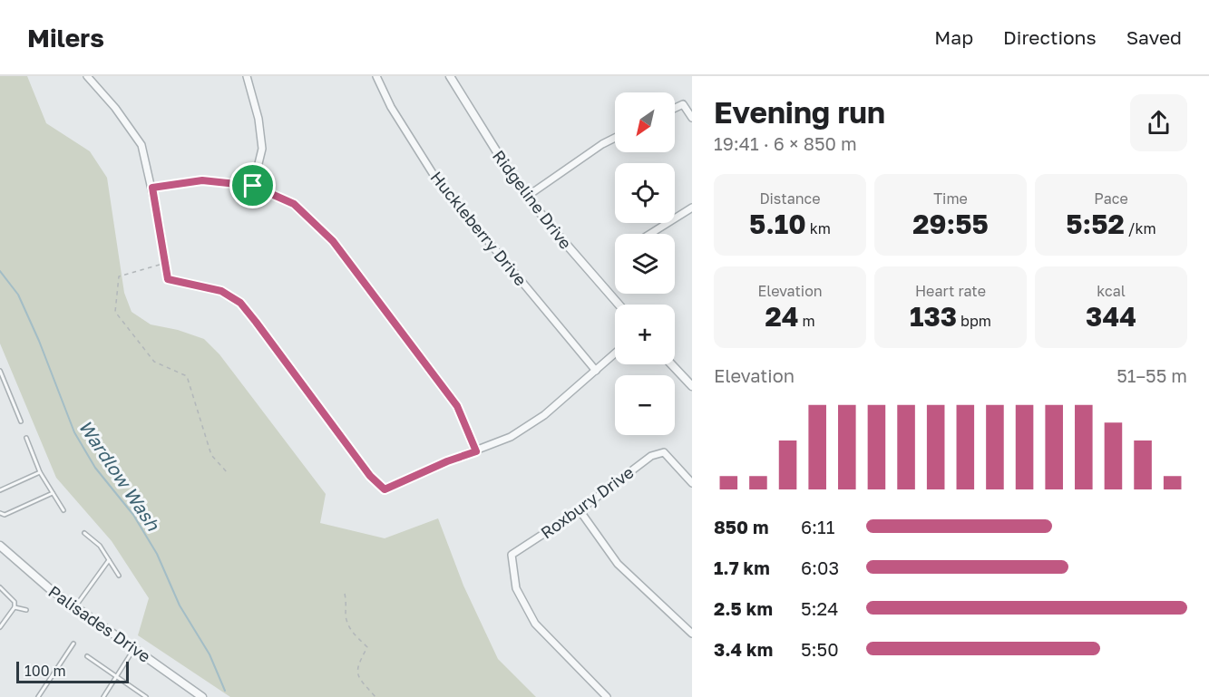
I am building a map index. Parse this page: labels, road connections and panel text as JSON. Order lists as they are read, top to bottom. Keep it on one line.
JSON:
{"streets":{"street":["Ridgeline Drive","Huckleberry Drive","Roxbury Drive","Palisades Drive"]},"water":["Wardlow Wash"],"scale_bar":"100 m","north":"bottom left","page":{"header":"Milers","nav":["Map","Directions","Saved"],"heading":["Evening run","19:41 · 6 × 850 m"],"map_buttons":["+","−"],"stats":[["Distance","5.10 km"],["Time","29:55"],["Pace","5:52 /km"],["Elevation","24 m"],["Heart rate","133 bpm"],["kcal","344"]],"chart":["Elevation","51–55 m"],"list":[{"name":"850 m","note":"6:11"},{"name":"1.7 km","note":"6:03"},{"name":"2.5 km","note":"5:24"},{"name":"3.4 km","note":"5:50"}],"scale":"100 m"}}
